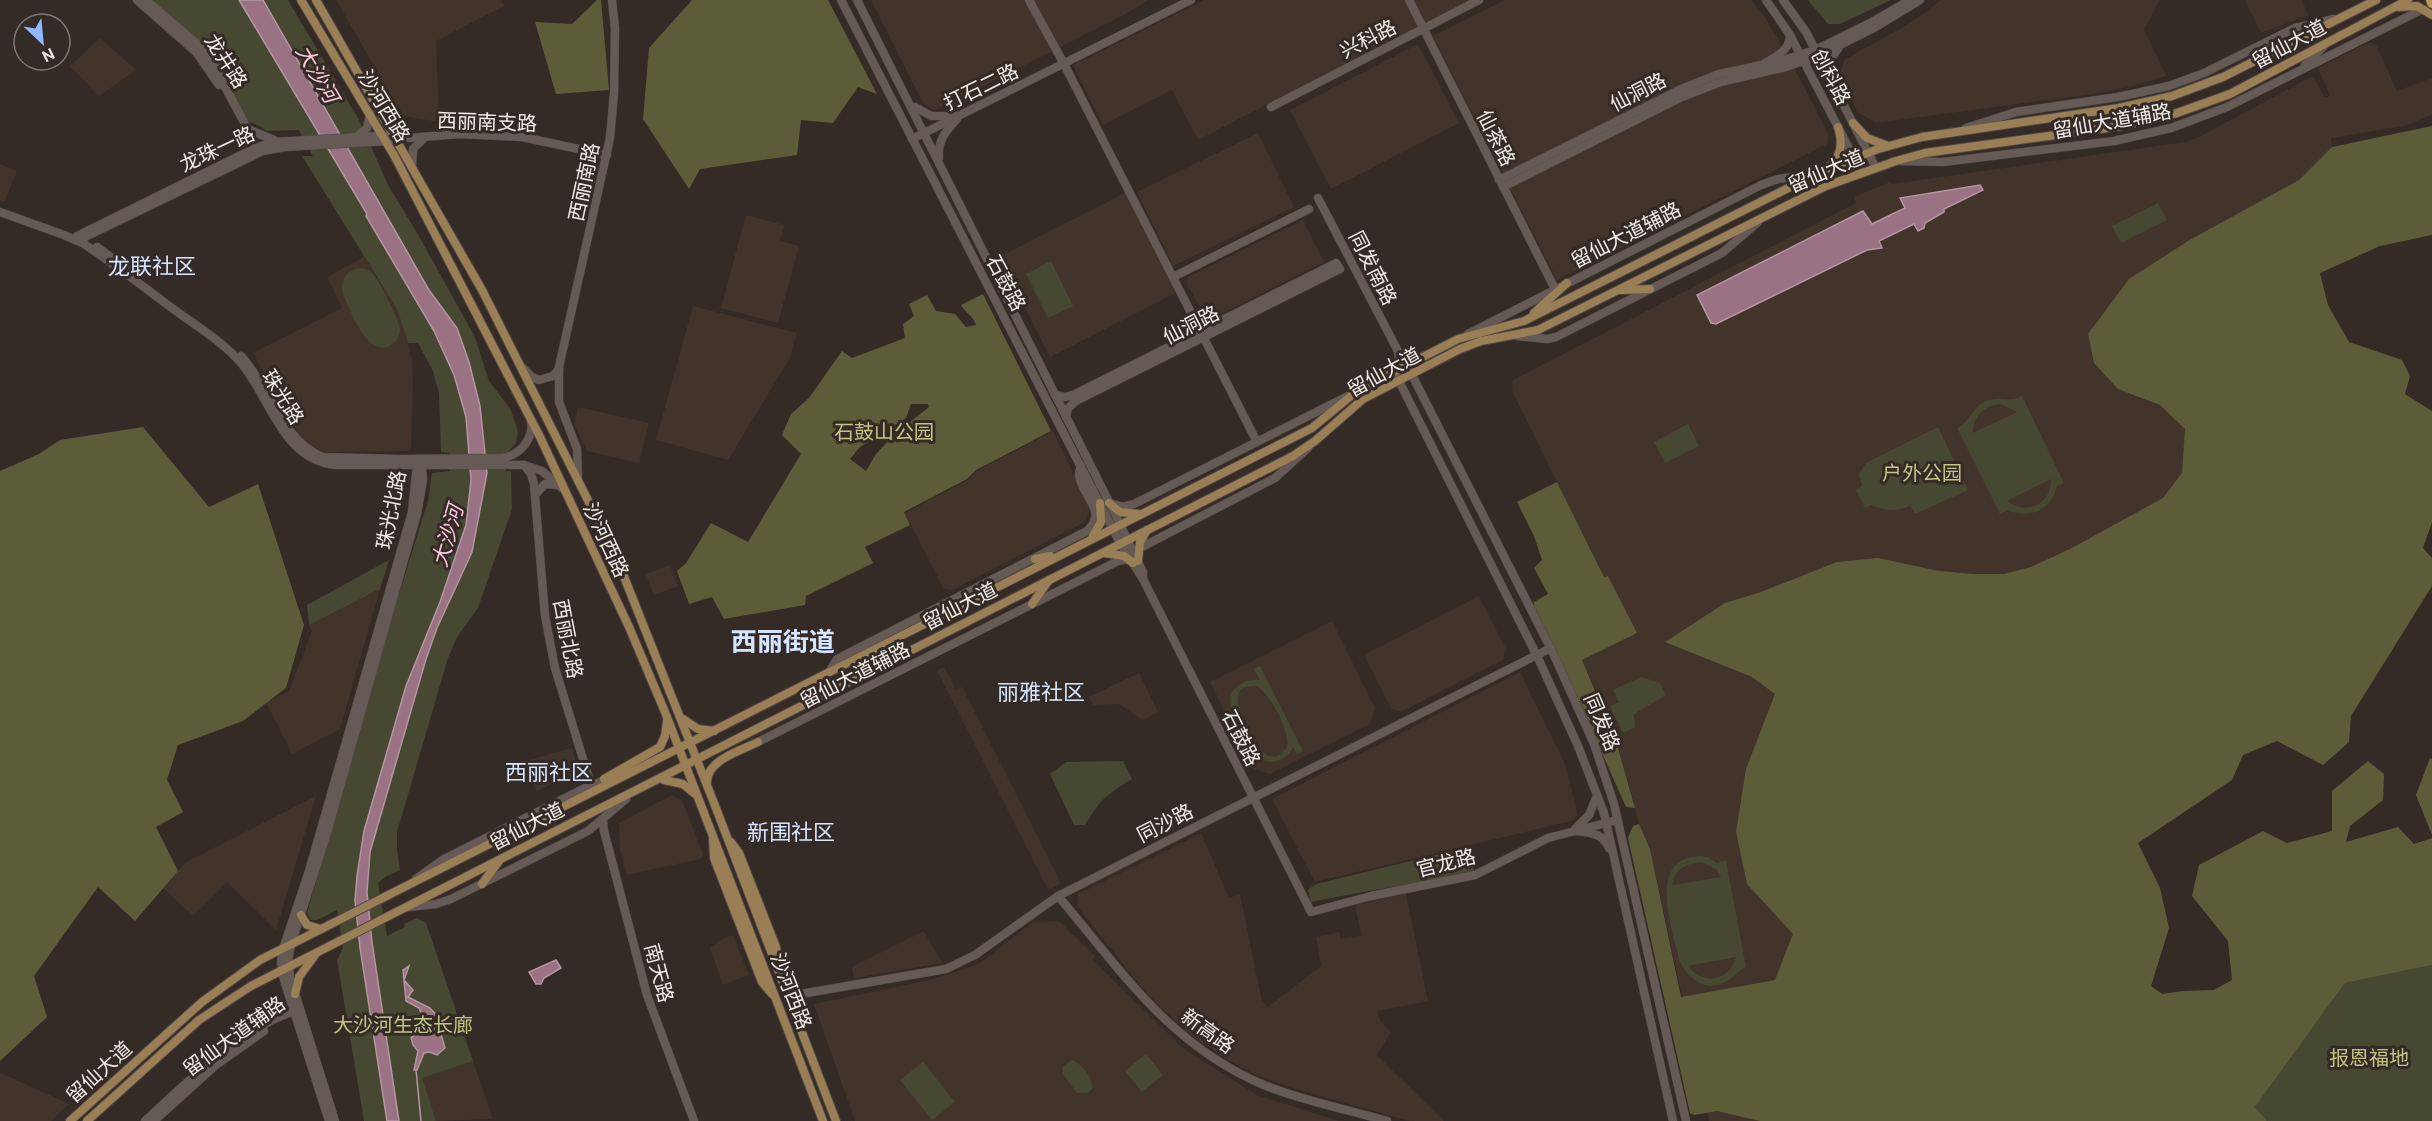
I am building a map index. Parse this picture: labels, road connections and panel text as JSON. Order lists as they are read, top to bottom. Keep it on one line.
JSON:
{"streets":{"main road":["兴科路","留仙大道","龙井路","创科路","打石二路","仙洞路","沙河西路","留仙大道辅路","西丽南支路","仙茶路","龙珠一路","西丽南路","同发南路","石鼓路","珠光路","珠光北路","西丽北路","同发路","同沙路","官龙路","南天路","新高路"]},"crossings":[["兴科路","仙茶路"],["留仙大道","创科路"],["留仙大道","沙河西路"],["留仙大道","留仙大道辅路"],["留仙大道","石鼓路"],["留仙大道","珠光北路"],["留仙大道","同发路"],["龙井路","龙珠一路"],["创科路","仙洞路"],["打石二路","石鼓路"],["仙洞路","仙茶路"],["仙洞路","石鼓路"],["沙河西路","西丽南支路"],["沙河西路","龙珠一路"],["沙河西路","西丽南路"],["沙河西路","珠光路"],["沙河西路","同沙路"],["留仙大道辅路","仙茶路"],["留仙大道辅路","石鼓路"],["西丽南支路","龙珠一路"],["西丽南支路","西丽南路"],["龙珠一路","珠光路"],["石鼓路","同沙路"],["石鼓路","官龙路"],["珠光路","珠光北路"],["珠光路","西丽北路"],["同发路","同沙路"],["同发路","官龙路"],["同沙路","新高路"]],"districts":["龙联社区","西丽街道","丽雅社区","西丽社区","新围社区"],"water":["大沙河"],"parks":["石鼓山公园","户外公园","大沙河生态长廊","报恩福地"],"north":"bottom right"}
